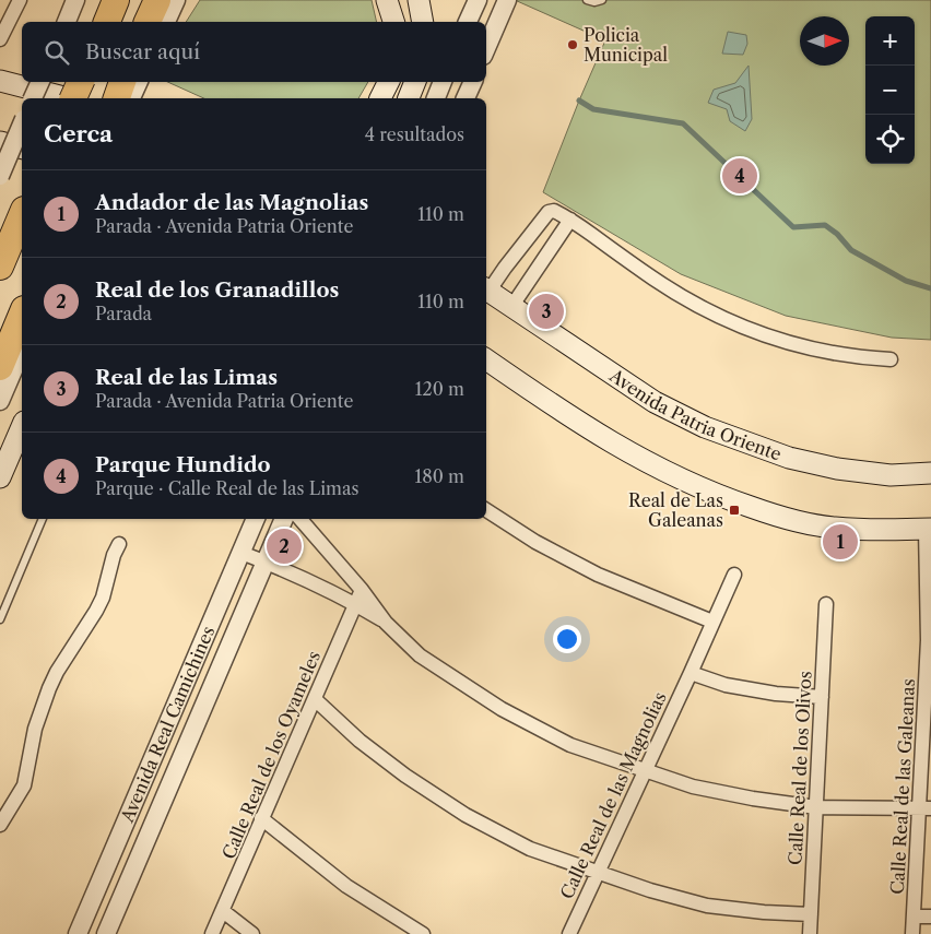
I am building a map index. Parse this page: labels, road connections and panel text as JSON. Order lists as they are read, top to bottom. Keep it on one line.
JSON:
{"streets":{"main road":["Avenida Patria Oriente"],"street":["Avenida Real Camichines","Calle Real de los Oyameles","Calle Real de los Olivos","Calle Real de las Galeanas","Calle Real de las Magnolias"]},"places":{"other":["Policia Municipal"],"transit":["Real de Las Galeanas"]},"north":"right","page":{"map_buttons":["+","−"],"search":"Buscar aquí","heading":["Cerca","4 resultados"],"pins":["4","3","1","2"],"list":[{"mark":"1","name":"Andador de las Magnolias","note":"Parada · Avenida Patria Oriente","value":"110 m"},{"mark":"2","name":"Real de los Granadillos","note":"Parada","value":"110 m"},{"mark":"3","name":"Real de las Limas","note":"Parada · Avenida Patria Oriente","value":"120 m"},{"mark":"4","name":"Parque Hundido","note":"Parque · Calle Real de las Limas","value":"180 m"}]}}
